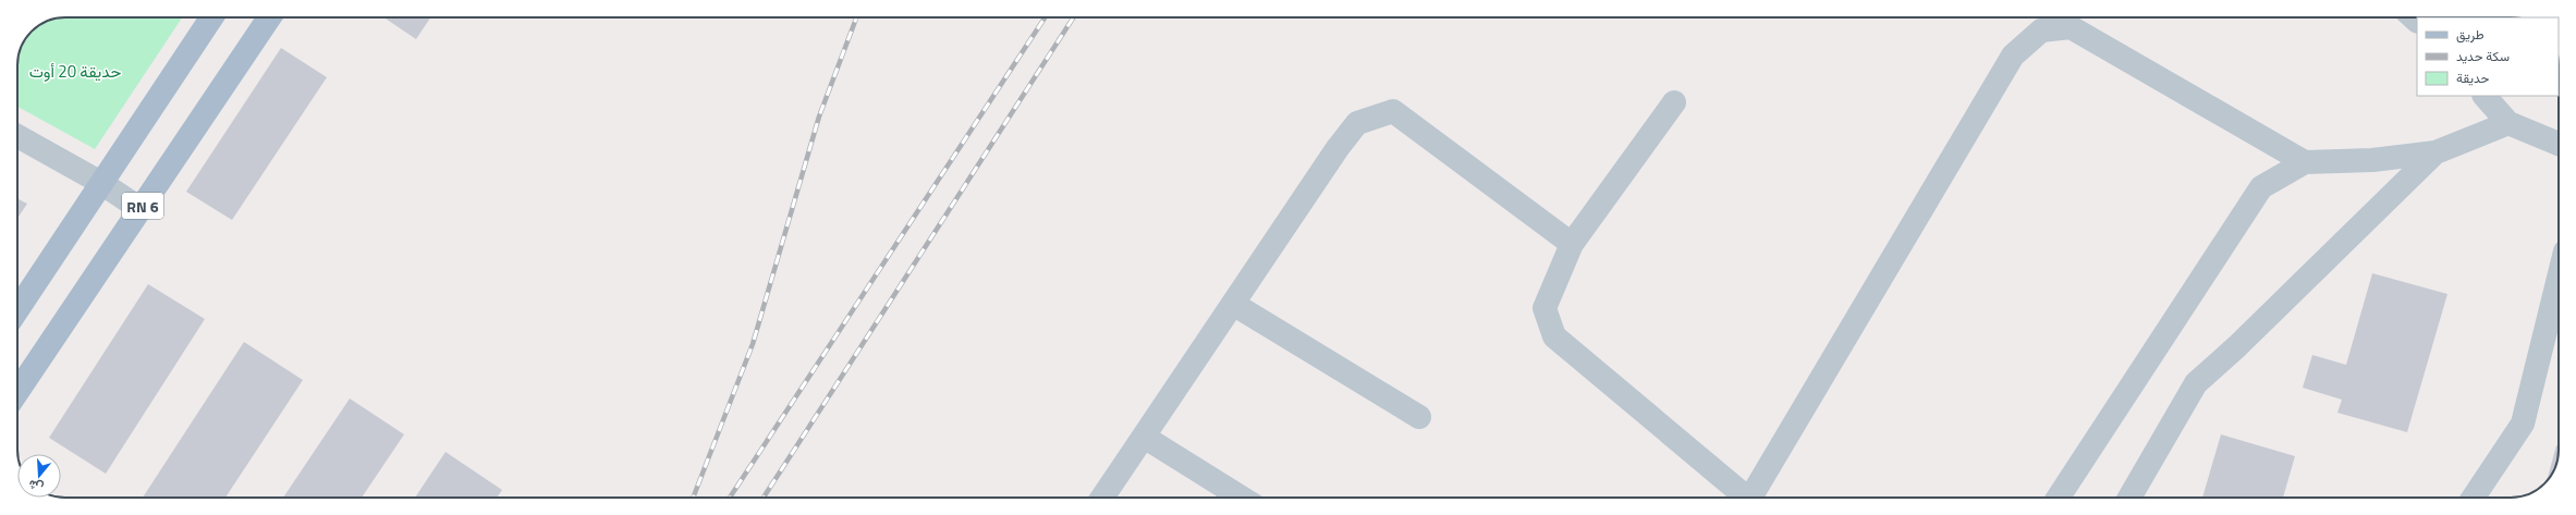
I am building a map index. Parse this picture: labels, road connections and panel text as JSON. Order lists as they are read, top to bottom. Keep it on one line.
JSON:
{"streets":{"main road":["RN 6"]},"parks":["حديقة 20 أوت"],"legend":["طريق","سكة حديد","حديقة"],"north":"bottom"}
